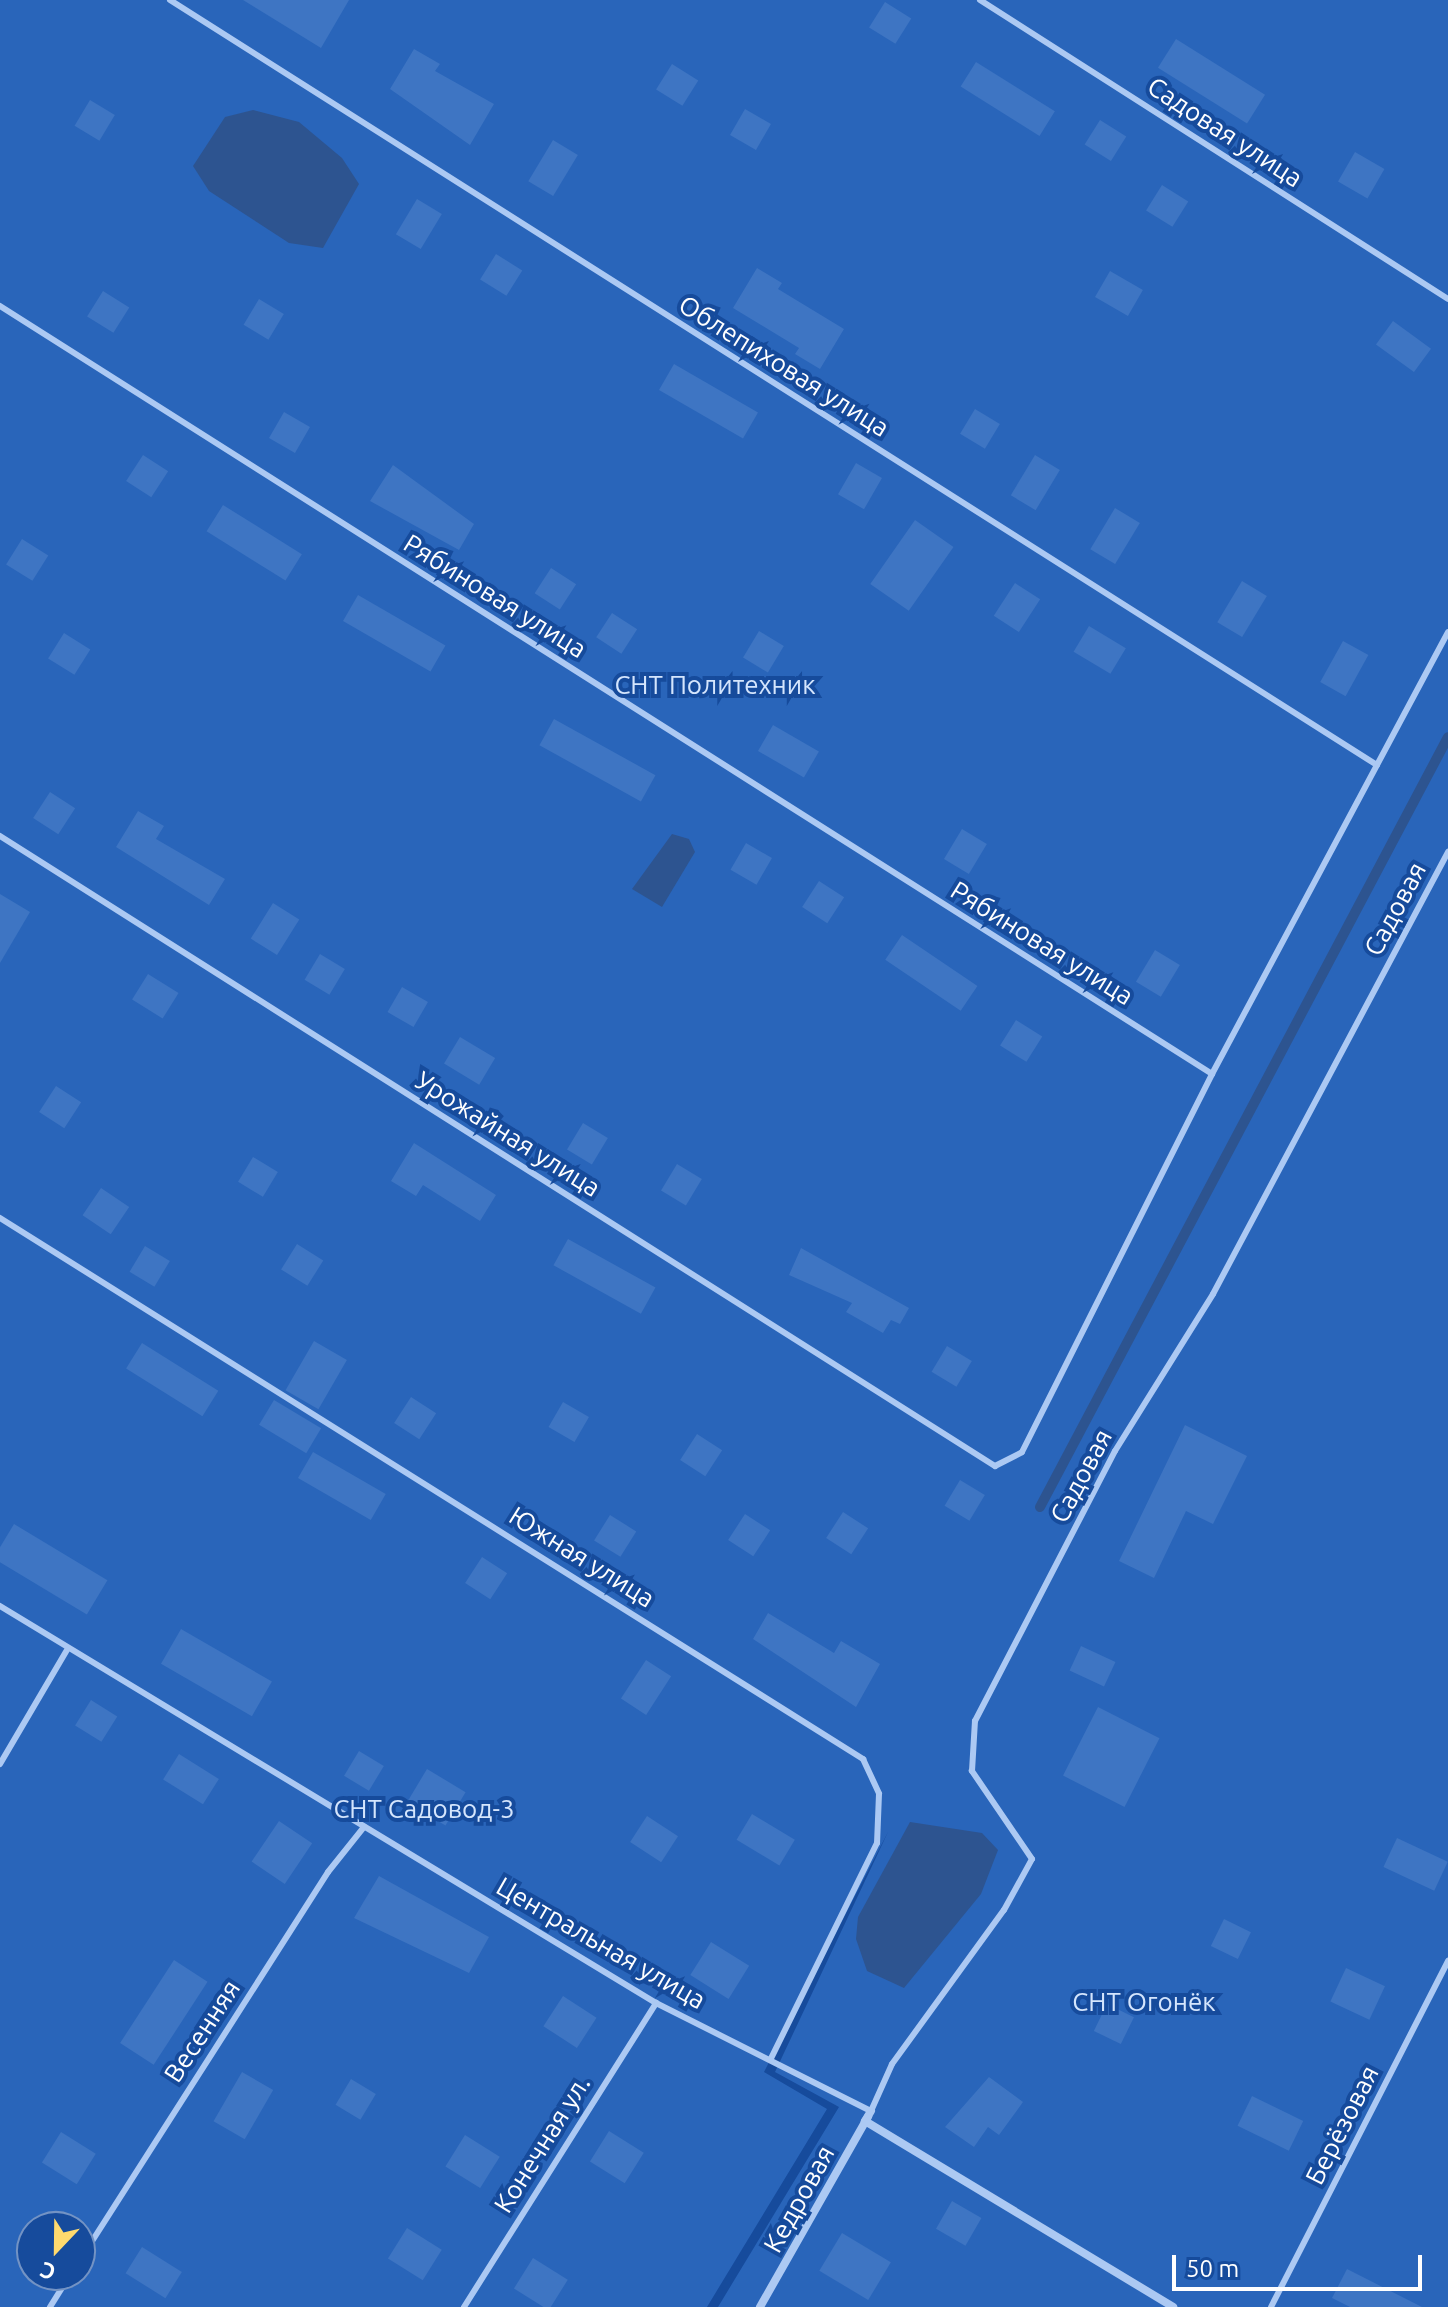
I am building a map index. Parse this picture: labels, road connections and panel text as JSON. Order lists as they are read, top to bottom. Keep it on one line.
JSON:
{"streets":{"street":["Кедровая"],"lane":["Садовая улица","Облепиховая улица","Рябиновая улица","Садовая","Урожайная улица","Южная улица","Центральная улица","Весенняя","Берёзовая","Конечная ул."]},"crossings":[["Рябиновая улица","Урожайная улица"],["Садовая","Центральная улица"],["Южная улица","Центральная улица"],["Центральная улица","Весенняя"],["Центральная улица","Конечная ул."]],"parks":["СНТ Политехник","СНТ Садовод-3","СНТ Огонёк"],"scale_bar":"50 m","north":"bottom"}
